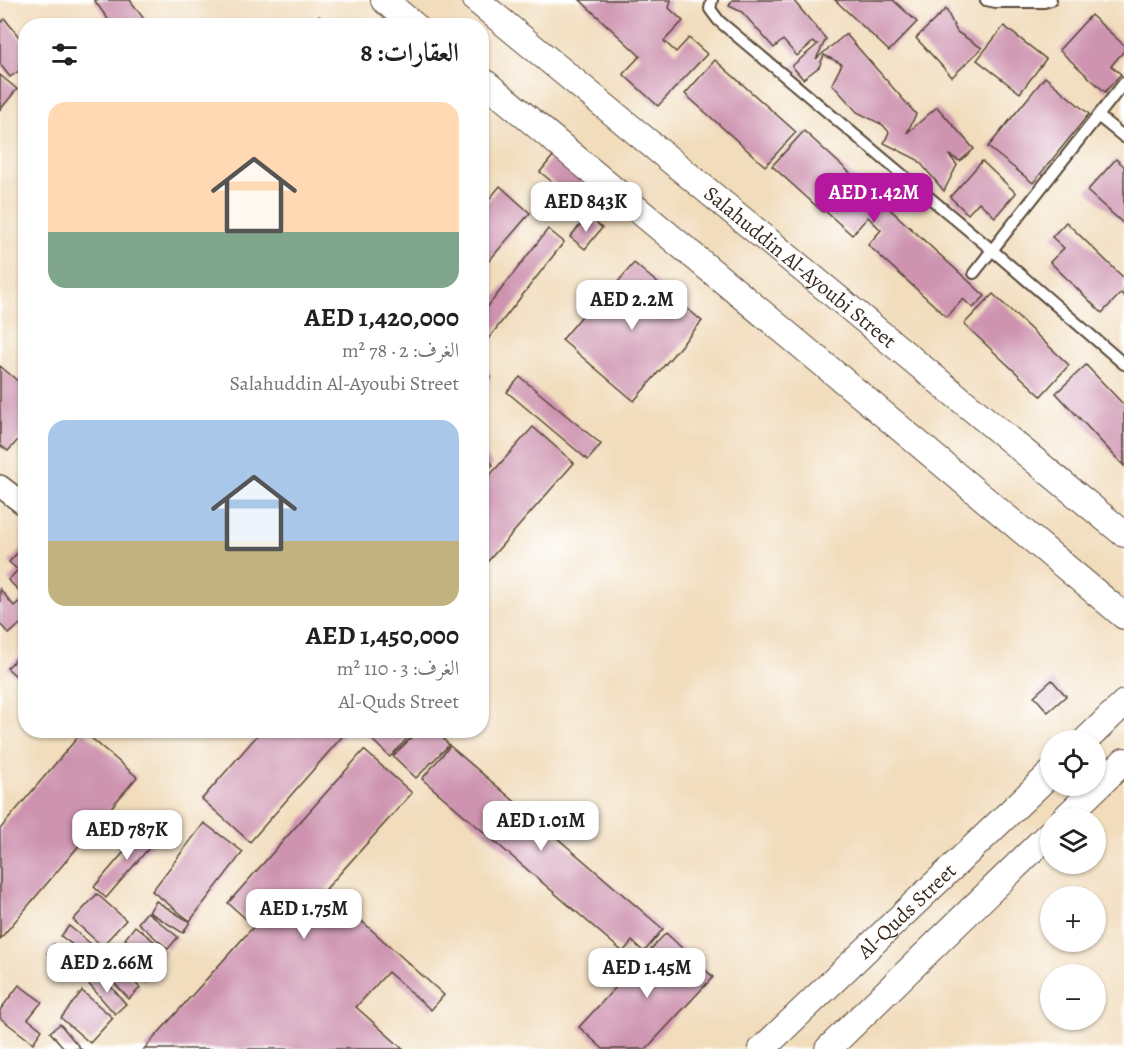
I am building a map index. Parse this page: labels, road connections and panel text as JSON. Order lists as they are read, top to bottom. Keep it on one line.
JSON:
{"streets":{"street":["Salahuddin Al-Ayoubi Street","Al-Quds Street"]},"page":{"heading":"العقارات: 8","list":[{"name":"AED 1,420,000","note":"الغرف: 2 · 78 m² · Salahuddin Al-Ayoubi Street"},{"name":"AED 1,450,000","note":"الغرف: 3 · 110 m² · Al-Quds Street"}],"price":["AED 1.42M","AED 843K","AED 2.2M","AED 1.01M","AED 787K","AED 1.75M","AED 2.66M","AED 1.45M"],"map_buttons":["+","−"]}}
